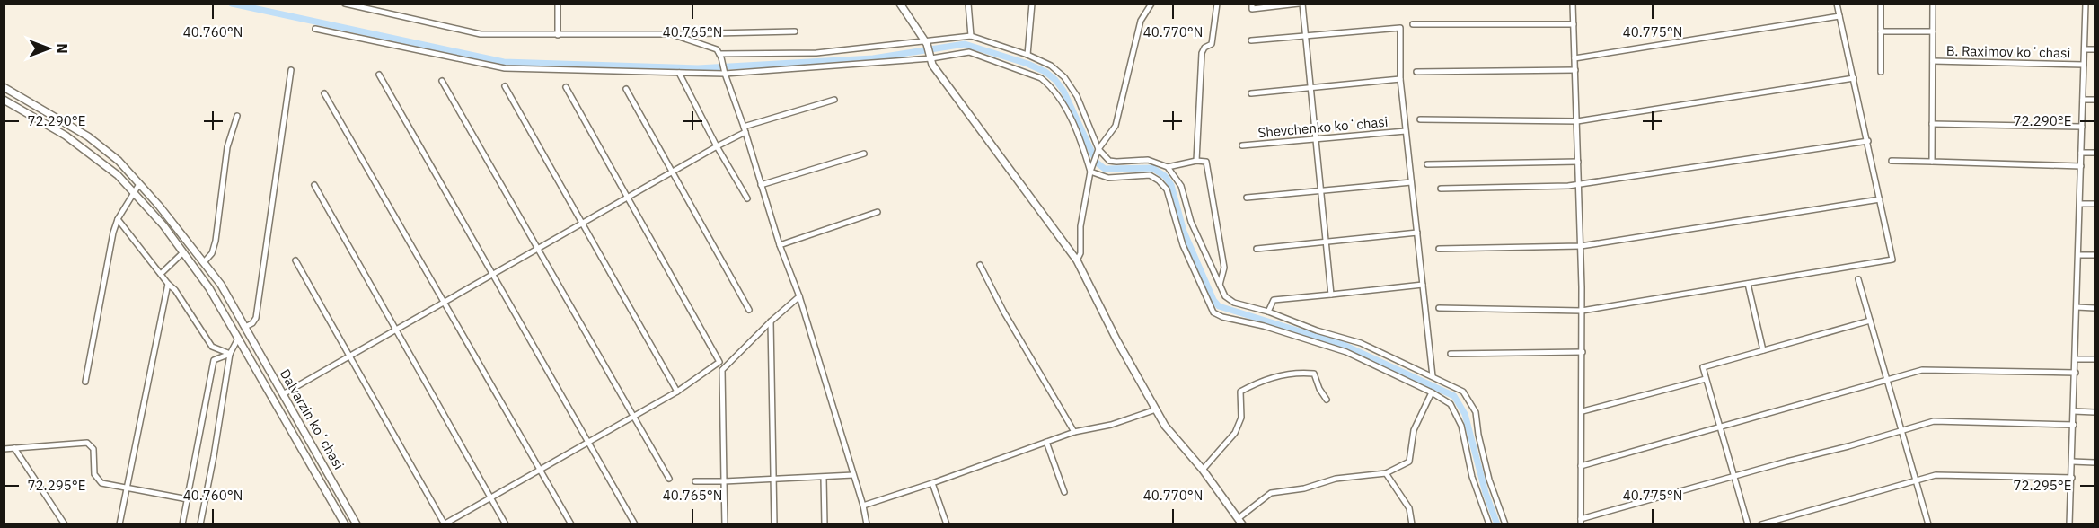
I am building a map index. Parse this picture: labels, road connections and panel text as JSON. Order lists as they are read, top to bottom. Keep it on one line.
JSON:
{"streets":{"main road":["Dalvarzin koʻchasi"],"street":["B. Raximov koʻchasi","Shevchenko koʻchasi"]},"north":"right","coordinates":["40.760°N","40.765°N","40.770°N","40.775°N","72.290°E","72.295°E"]}
